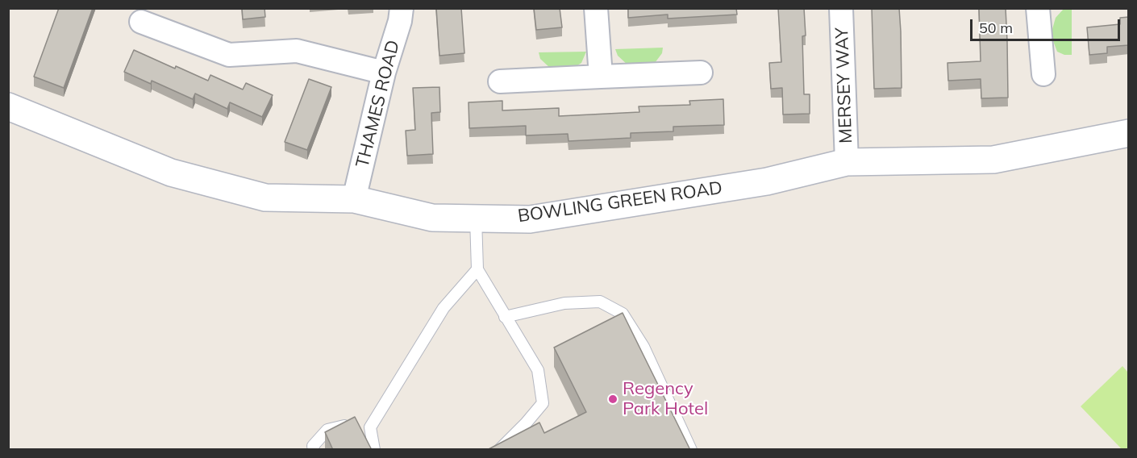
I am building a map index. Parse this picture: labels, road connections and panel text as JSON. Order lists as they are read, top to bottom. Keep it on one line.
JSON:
{"streets":{"street":["MERSEY WAY","THAMES ROAD","BOWLING GREEN ROAD"]},"crossings":[["MERSEY WAY","BOWLING GREEN ROAD"],["THAMES ROAD","BOWLING GREEN ROAD"]],"places":["Regency Park Hotel"],"scale_bar":"50 m"}
